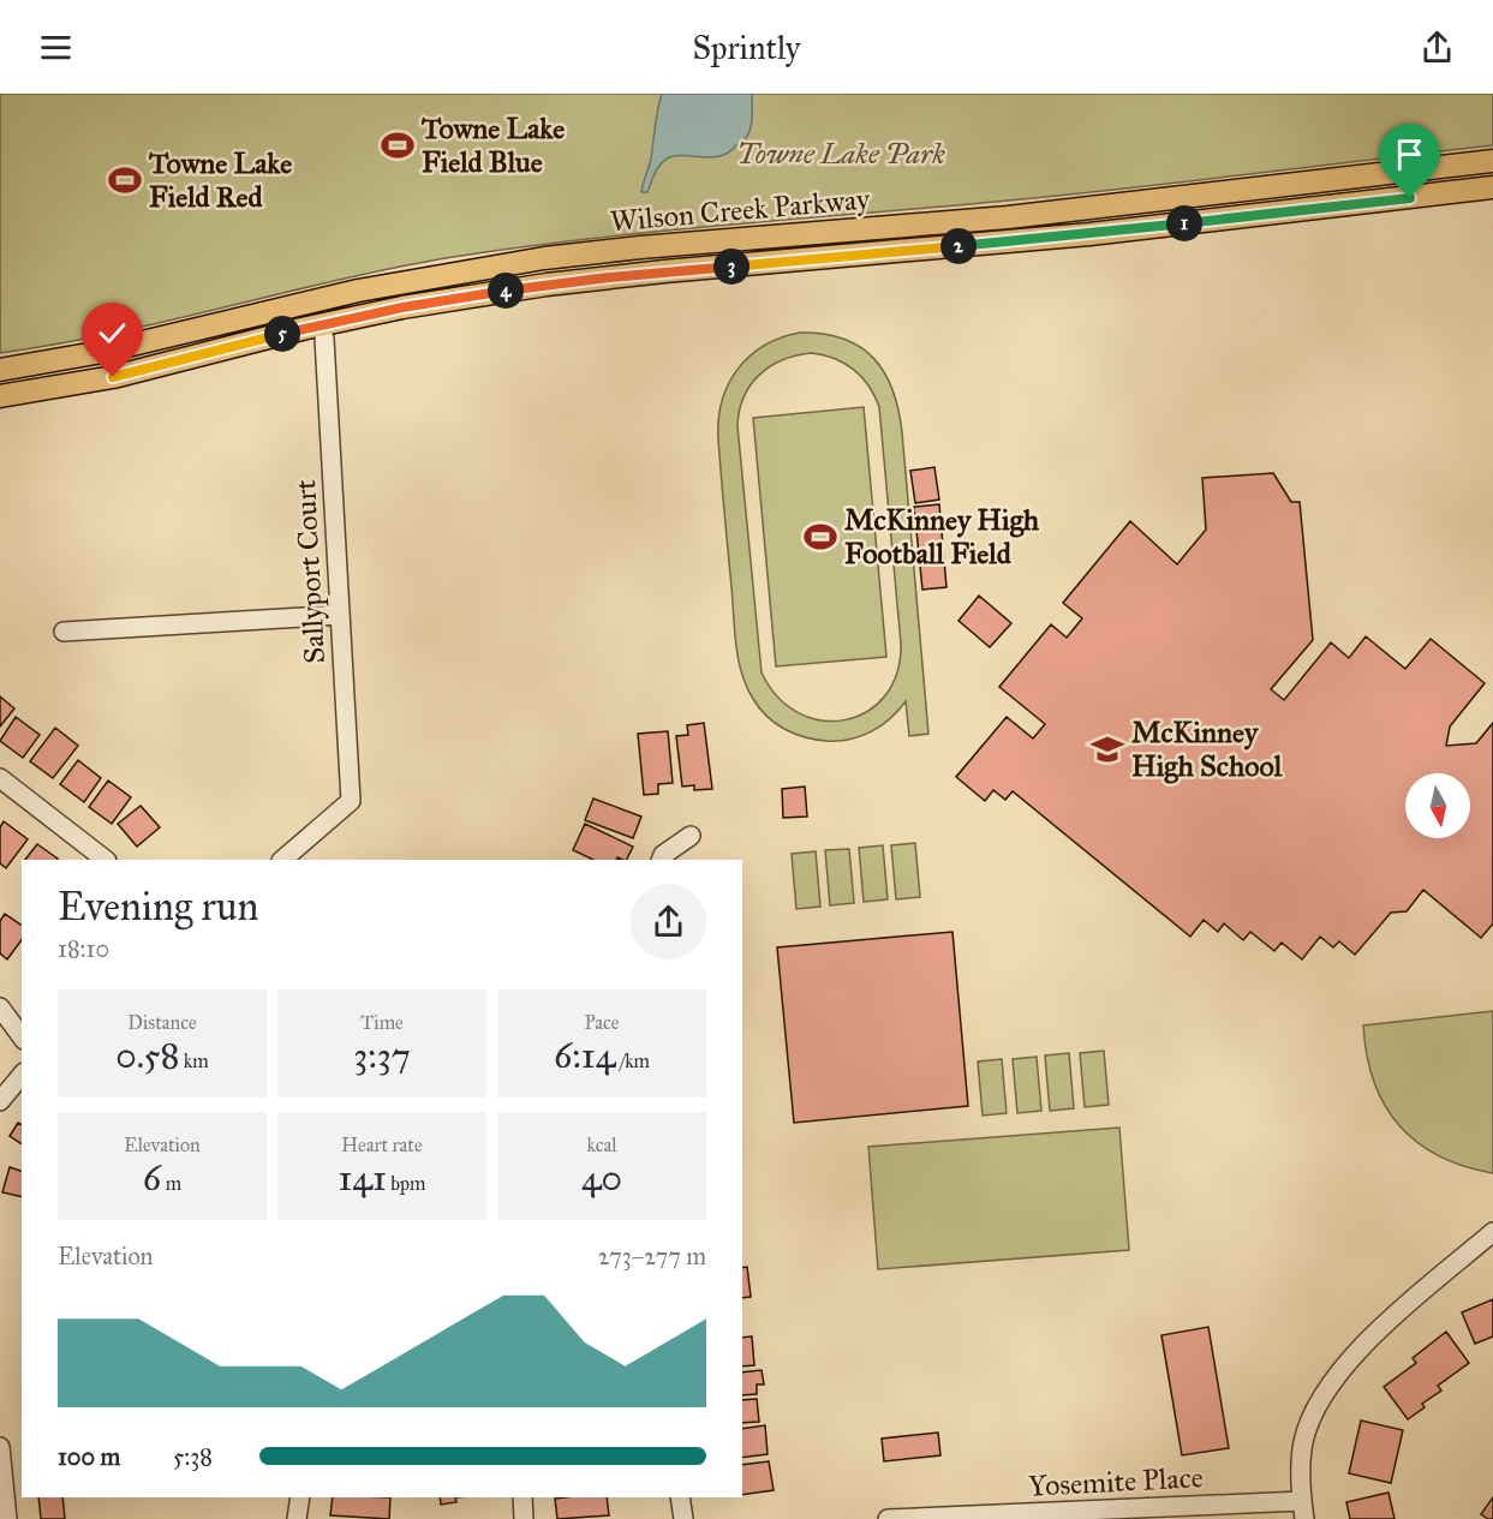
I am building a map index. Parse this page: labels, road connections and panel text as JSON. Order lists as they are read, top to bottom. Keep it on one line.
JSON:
{"streets":{"main road":["Wilson Creek Parkway"],"street":["Sallyport Court","Yosemite Place"]},"parks":["Towne Lake Park"],"places":{"sports":["Towne Lake Field Blue","Towne Lake Field Red","McKinney High Football Field"],"school or university":["McKinney High School"]},"north":"bottom","page":{"header":"Sprintly","pins":["1","2","3","4","5"],"heading":["Evening run","18:10"],"stats":[["Distance","0.58 km"],["Time","3:37"],["Pace","6:14 /km"],["Elevation","6 m"],["Heart rate","141 bpm"],["kcal","40"]],"chart":["Elevation","273–277 m"],"list":[{"name":"100 m","note":"5:38"}]}}
